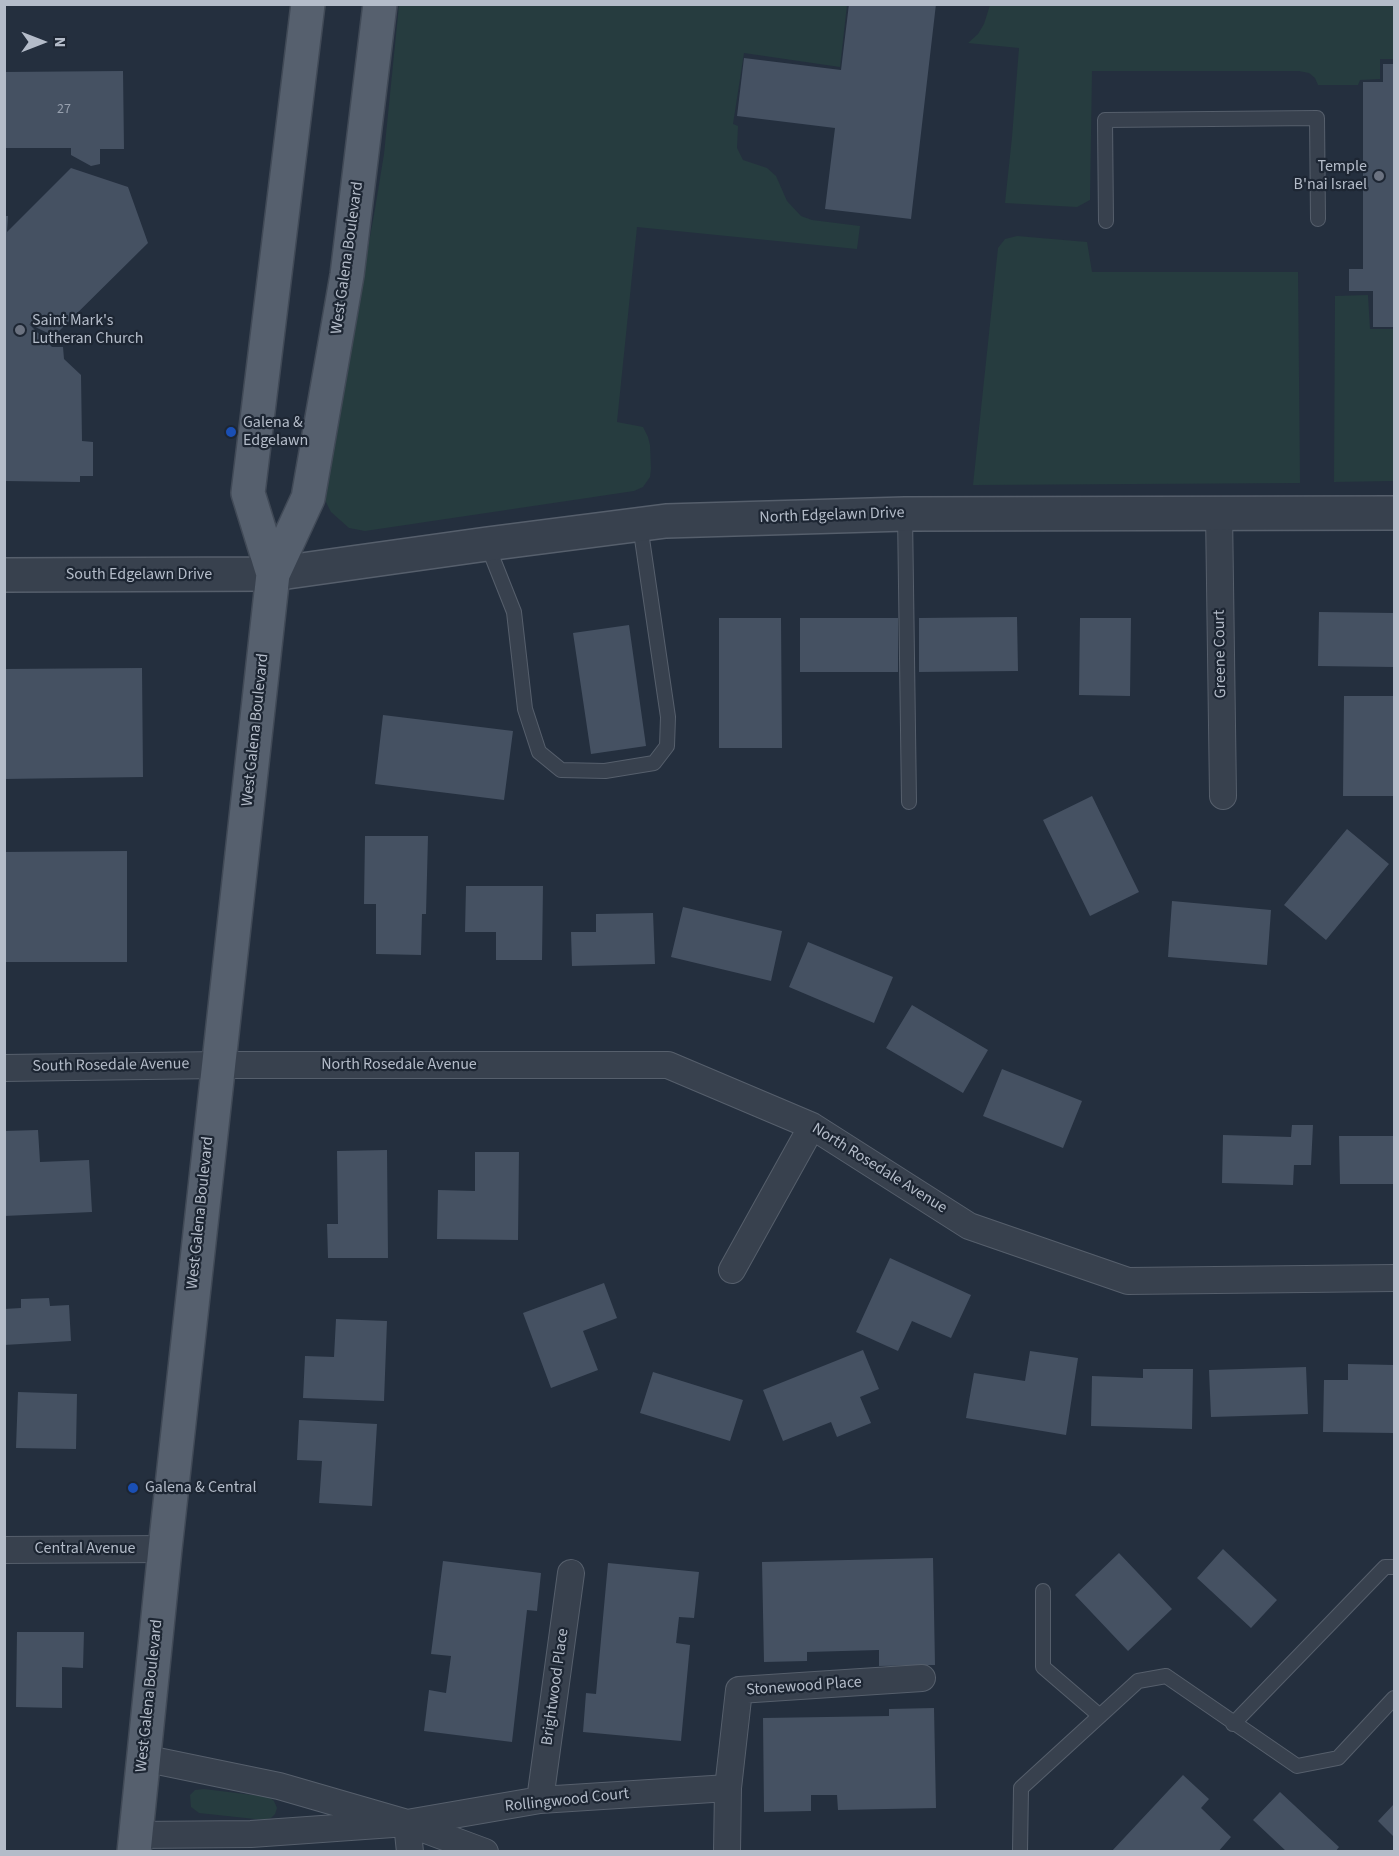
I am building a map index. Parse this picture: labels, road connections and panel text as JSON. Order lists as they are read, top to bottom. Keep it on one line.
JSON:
{"streets":{"main road":["West Galena Boulevard"],"street":["North Edgelawn Drive","South Edgelawn Drive","Greene Court","North Rosedale Avenue","South Rosedale Avenue","Central Avenue","Brightwood Place","Stonewood Place","Rollingwood Court"]},"crossings":[["West Galena Boulevard","North Edgelawn Drive"],["West Galena Boulevard","South Edgelawn Drive"],["West Galena Boulevard","North Rosedale Avenue"],["West Galena Boulevard","South Rosedale Avenue"],["West Galena Boulevard","Central Avenue"],["West Galena Boulevard","Rollingwood Court"],["North Edgelawn Drive","South Edgelawn Drive"],["North Edgelawn Drive","Greene Court"],["North Rosedale Avenue","South Rosedale Avenue"],["Brightwood Place","Rollingwood Court"],["Stonewood Place","Rollingwood Court"]],"places":["Temple B'nai Israel","Saint Mark's Lutheran Church","Galena & Edgelawn","Galena & Central"],"house_numbers":["27"],"north":"right"}
